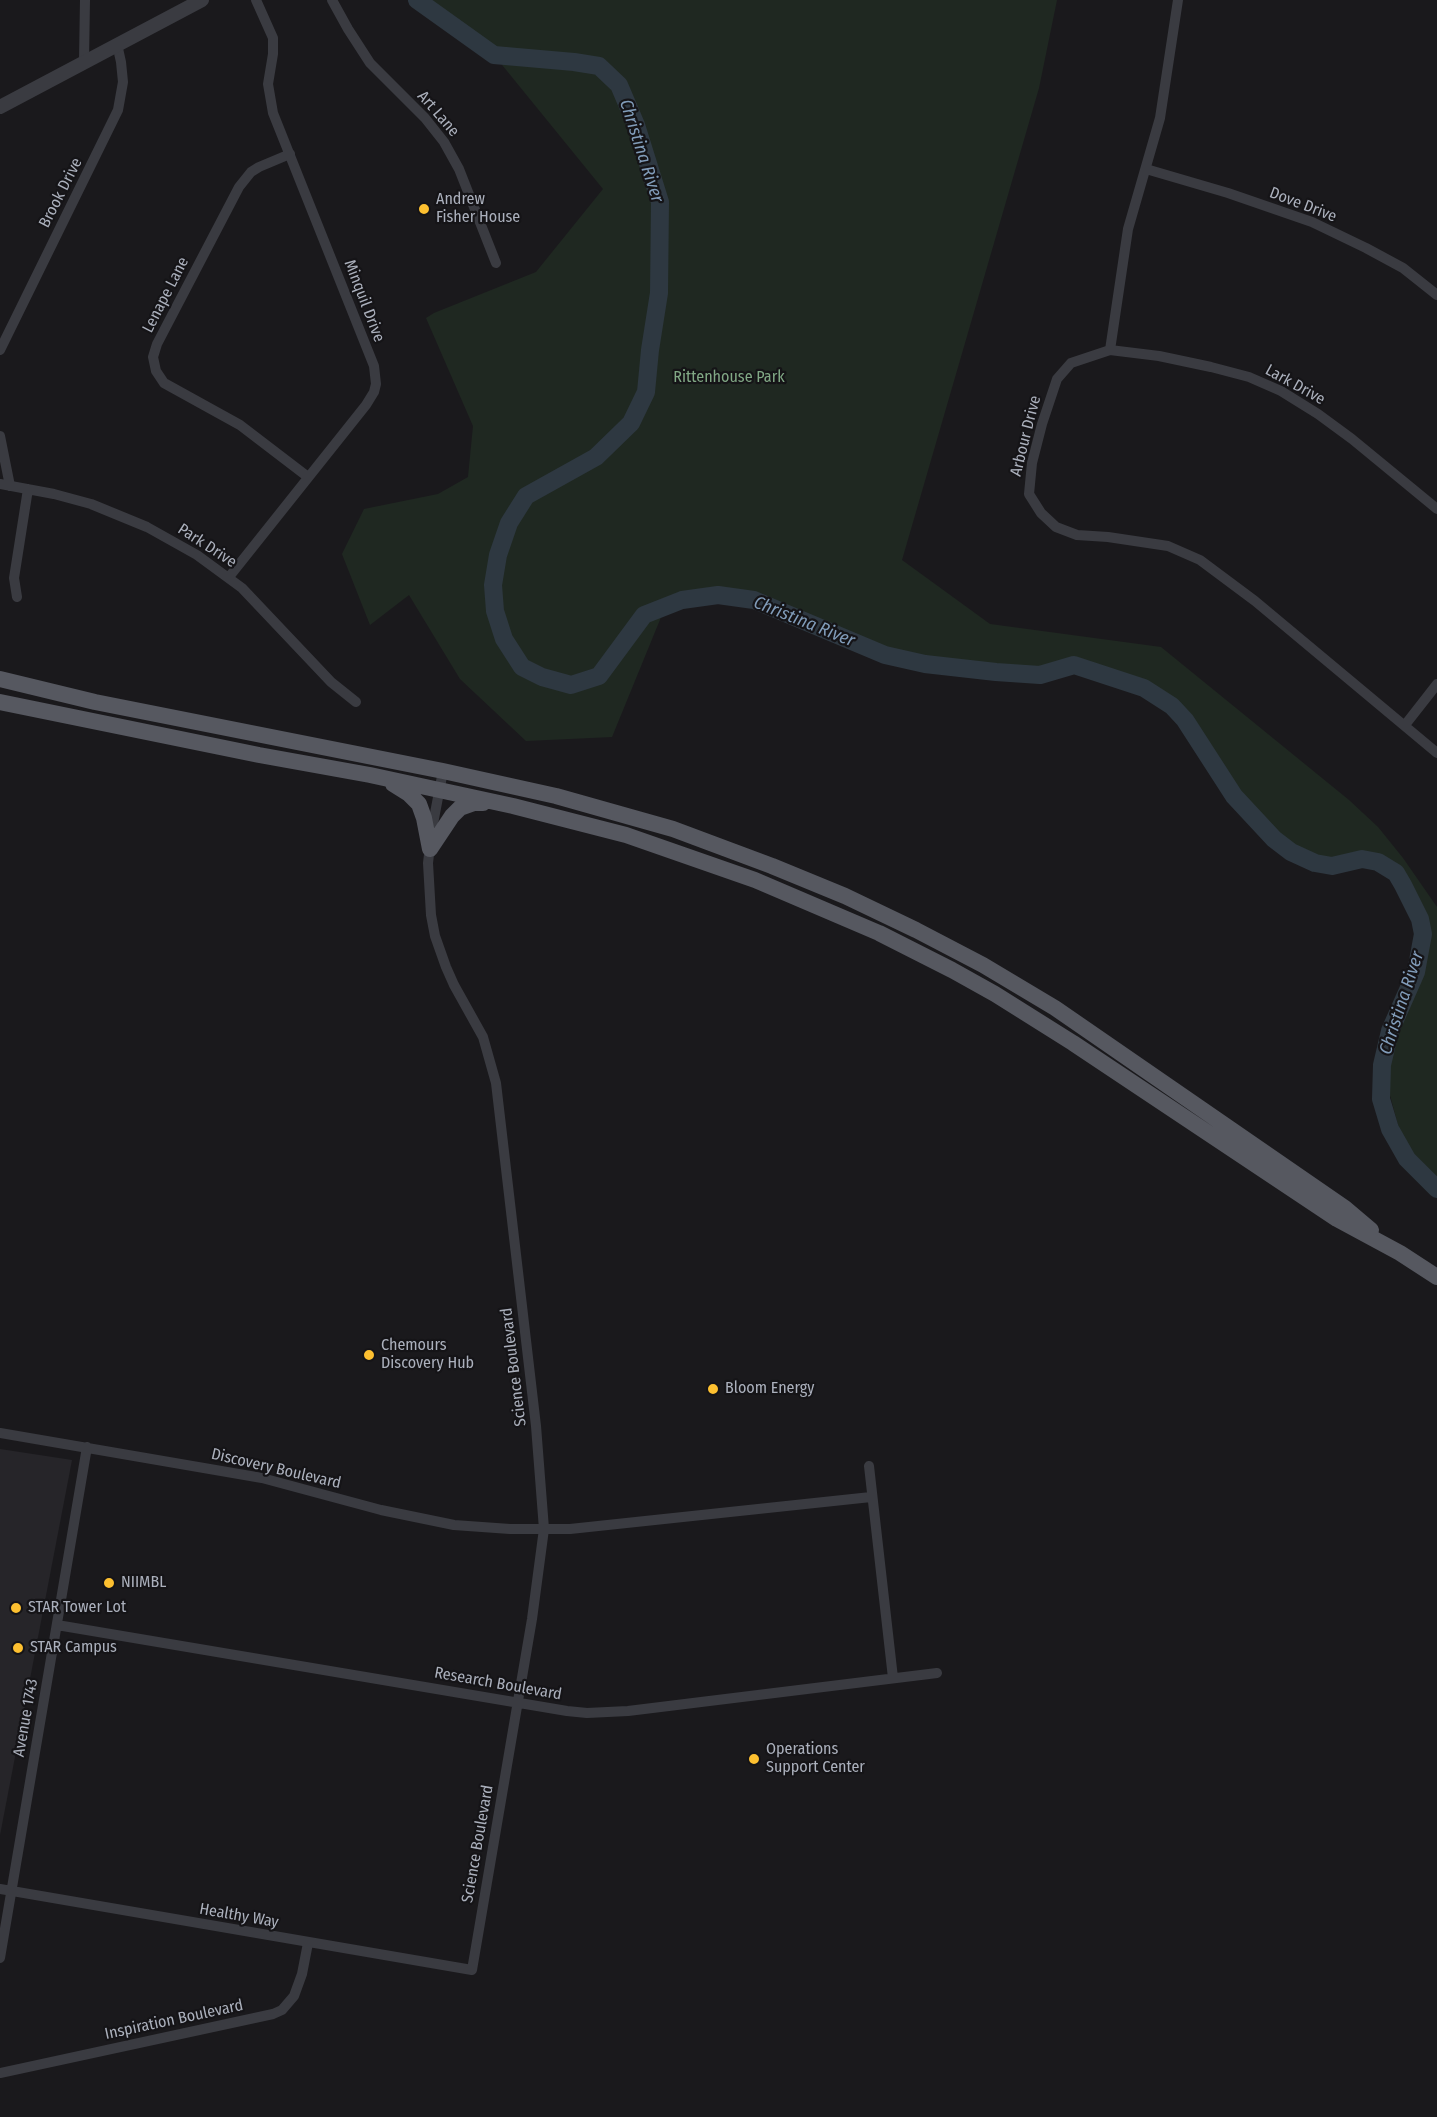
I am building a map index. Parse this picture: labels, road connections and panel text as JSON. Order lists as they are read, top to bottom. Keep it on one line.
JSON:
{"streets":{"street":["Art Lane","Brook Drive","Dove Drive","Lenape Lane","Minquil Drive","Lark Drive","Arbour Drive","Park Drive","Science Boulevard","Discovery Boulevard","Research Boulevard","Avenue 1743","Healthy Way","Inspiration Boulevard"]},"crossings":[["Lenape Lane","Minquil Drive"],["Minquil Drive","Park Drive"],["Lark Drive","Arbour Drive"],["Science Boulevard","Discovery Boulevard"],["Science Boulevard","Research Boulevard"],["Science Boulevard","Healthy Way"],["Discovery Boulevard","Avenue 1743"],["Research Boulevard","Avenue 1743"],["Avenue 1743","Healthy Way"],["Healthy Way","Inspiration Boulevard"]],"water":["Christina River"],"parks":["Rittenhouse Park"],"places":["Andrew Fisher House","Chemours Discovery Hub","Bloom Energy","NIIMBL","STAR Tower Lot","STAR Campus","Operations Support Center"]}
